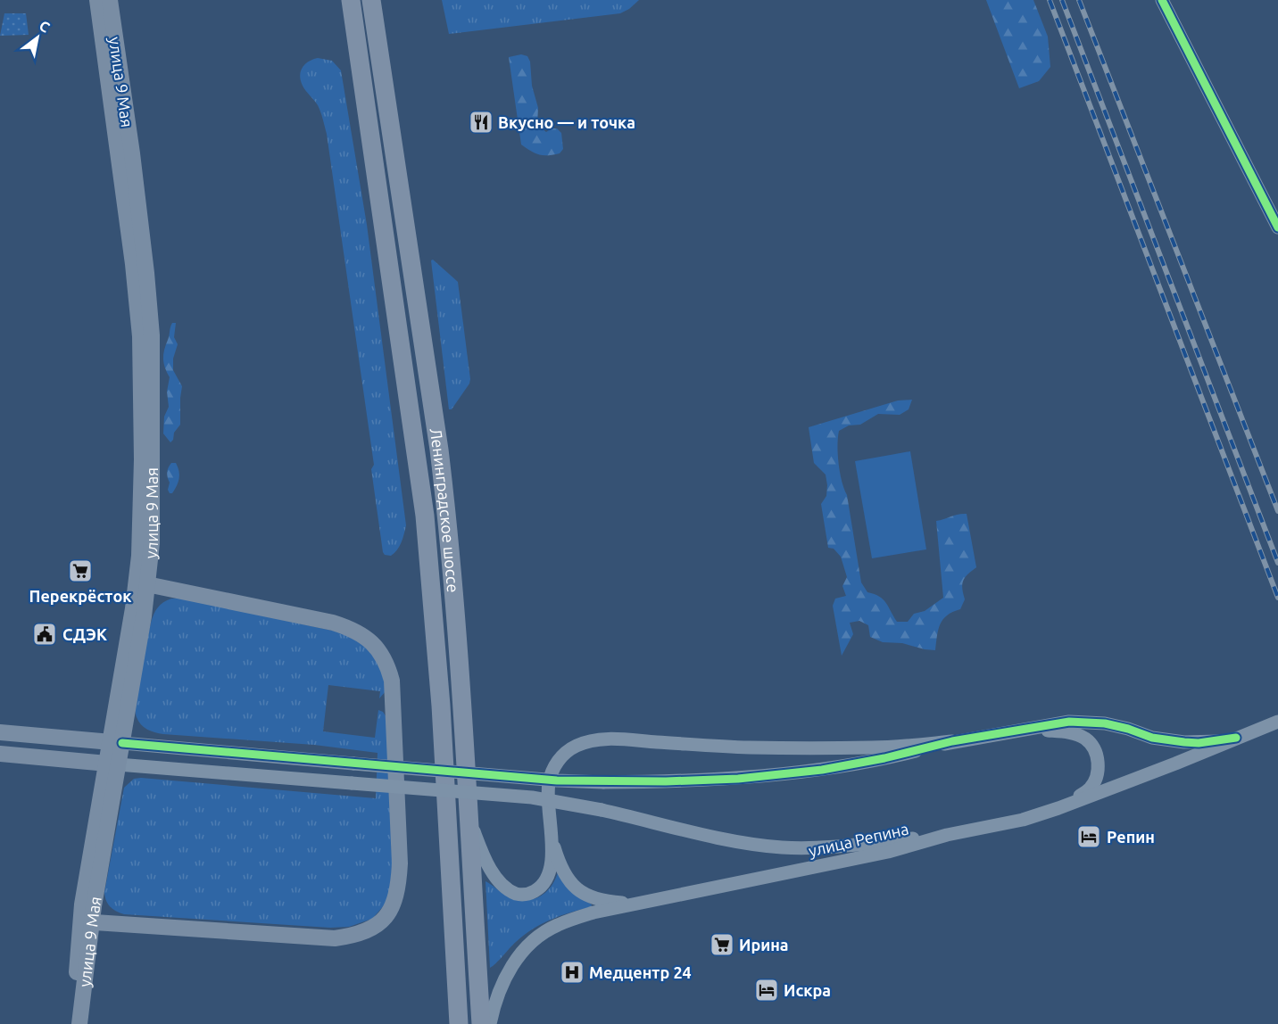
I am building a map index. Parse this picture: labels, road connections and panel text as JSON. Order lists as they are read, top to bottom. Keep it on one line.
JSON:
{"streets":{"highway":["Ленинградское шоссе"],"main road":["улица 9 Мая"],"street":["улица Репина"]},"places":{"restaurant":["Вкусно — и точка"],"supermarket":["Перекрёсток","Ирина"],"public building":["СДЭК"],"hotel":["Репин","Искра"],"hospital":["Медцентр 24"]},"north":"top right"}
